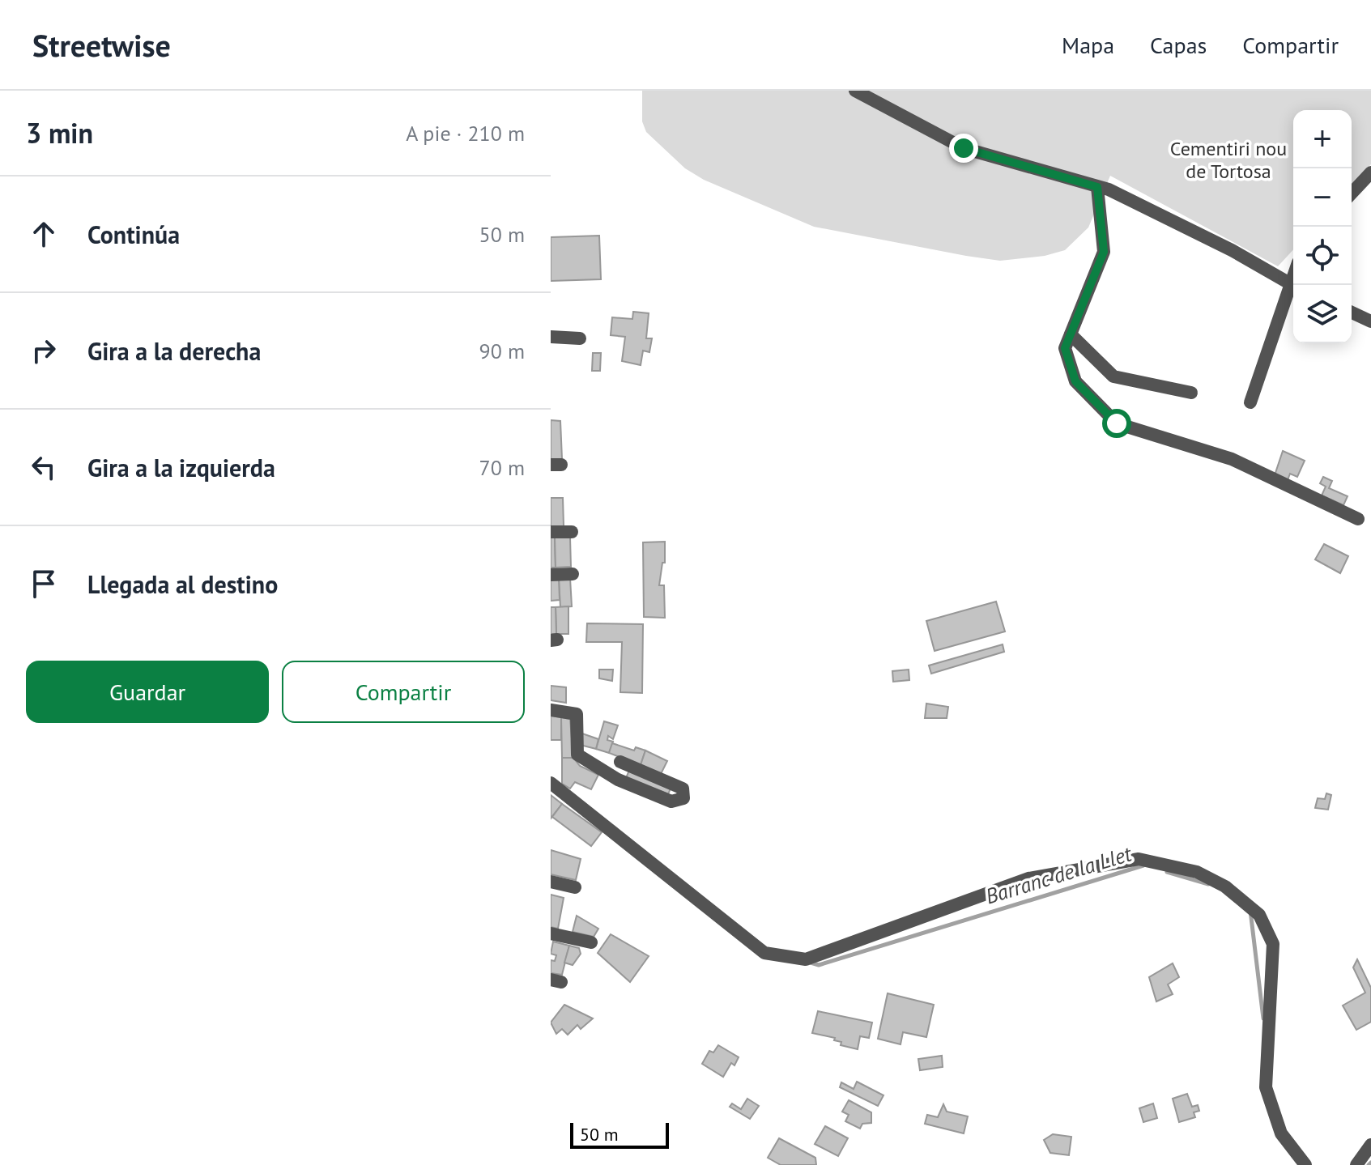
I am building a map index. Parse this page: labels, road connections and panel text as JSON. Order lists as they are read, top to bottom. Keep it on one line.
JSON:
{"water":["Barranc de la Llet"],"parks":["Cementiri nou de Tortosa"],"scale_bar":"50 m","page":{"header":"Streetwise","nav":["Mapa","Capas","Compartir"],"heading":["3 min","A pie · 210 m"],"map_buttons":["+","−"],"list":[["Continúa","50 m"],["Gira a la derecha","90 m"],["Gira a la izquierda","70 m"],"Llegada al destino"],"buttons":["Guardar","Compartir"],"scale":"50 m"}}
